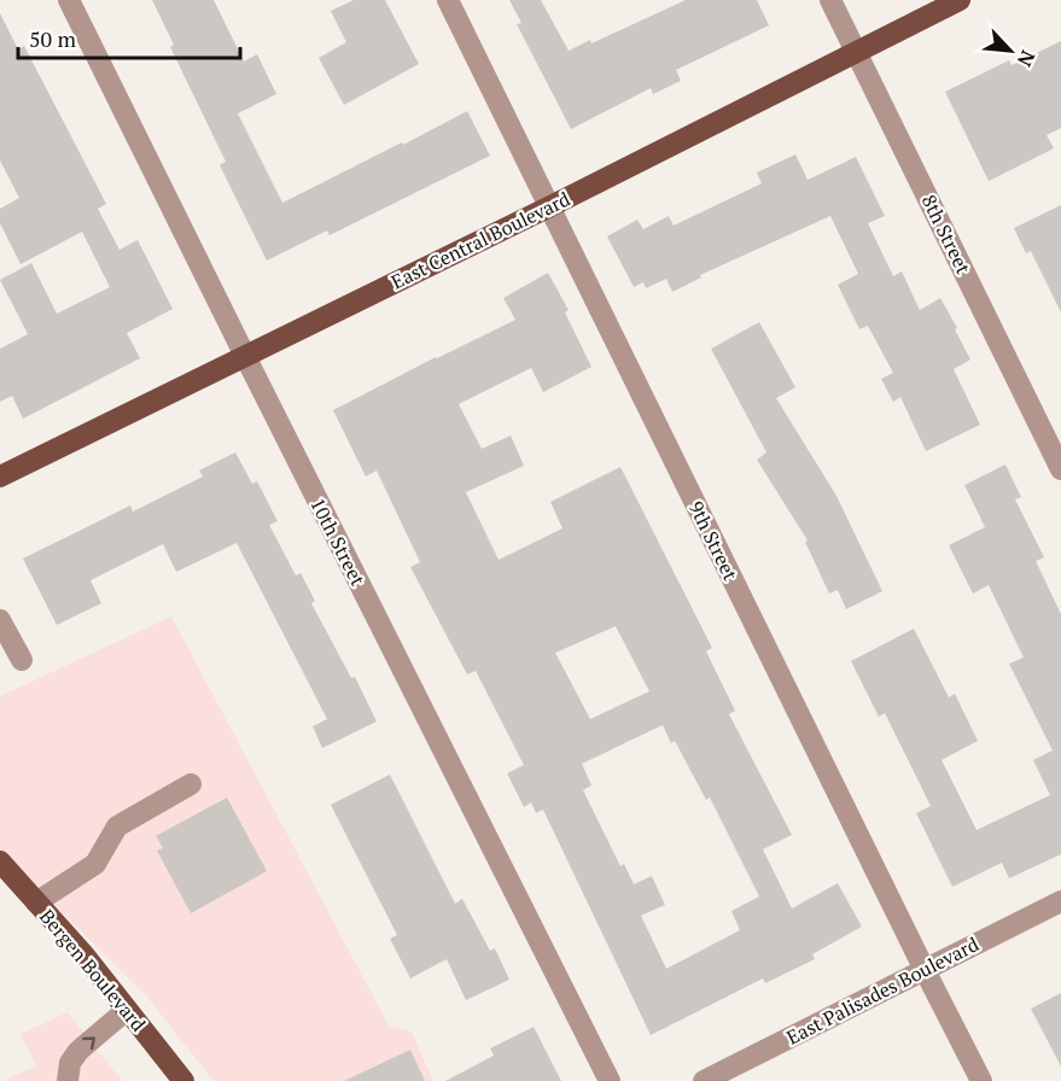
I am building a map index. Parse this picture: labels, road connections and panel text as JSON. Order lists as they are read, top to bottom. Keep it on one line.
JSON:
{"streets":{"main road":["East Central Boulevard","Bergen Boulevard"],"street":["8th Street","9th Street","10th Street","East Palisades Boulevard"]},"crossings":[["8th Street","East Central Boulevard"],["East Central Boulevard","9th Street"],["East Central Boulevard","10th Street"],["9th Street","East Palisades Boulevard"]],"scale_bar":"50 m","north":"bottom right"}
